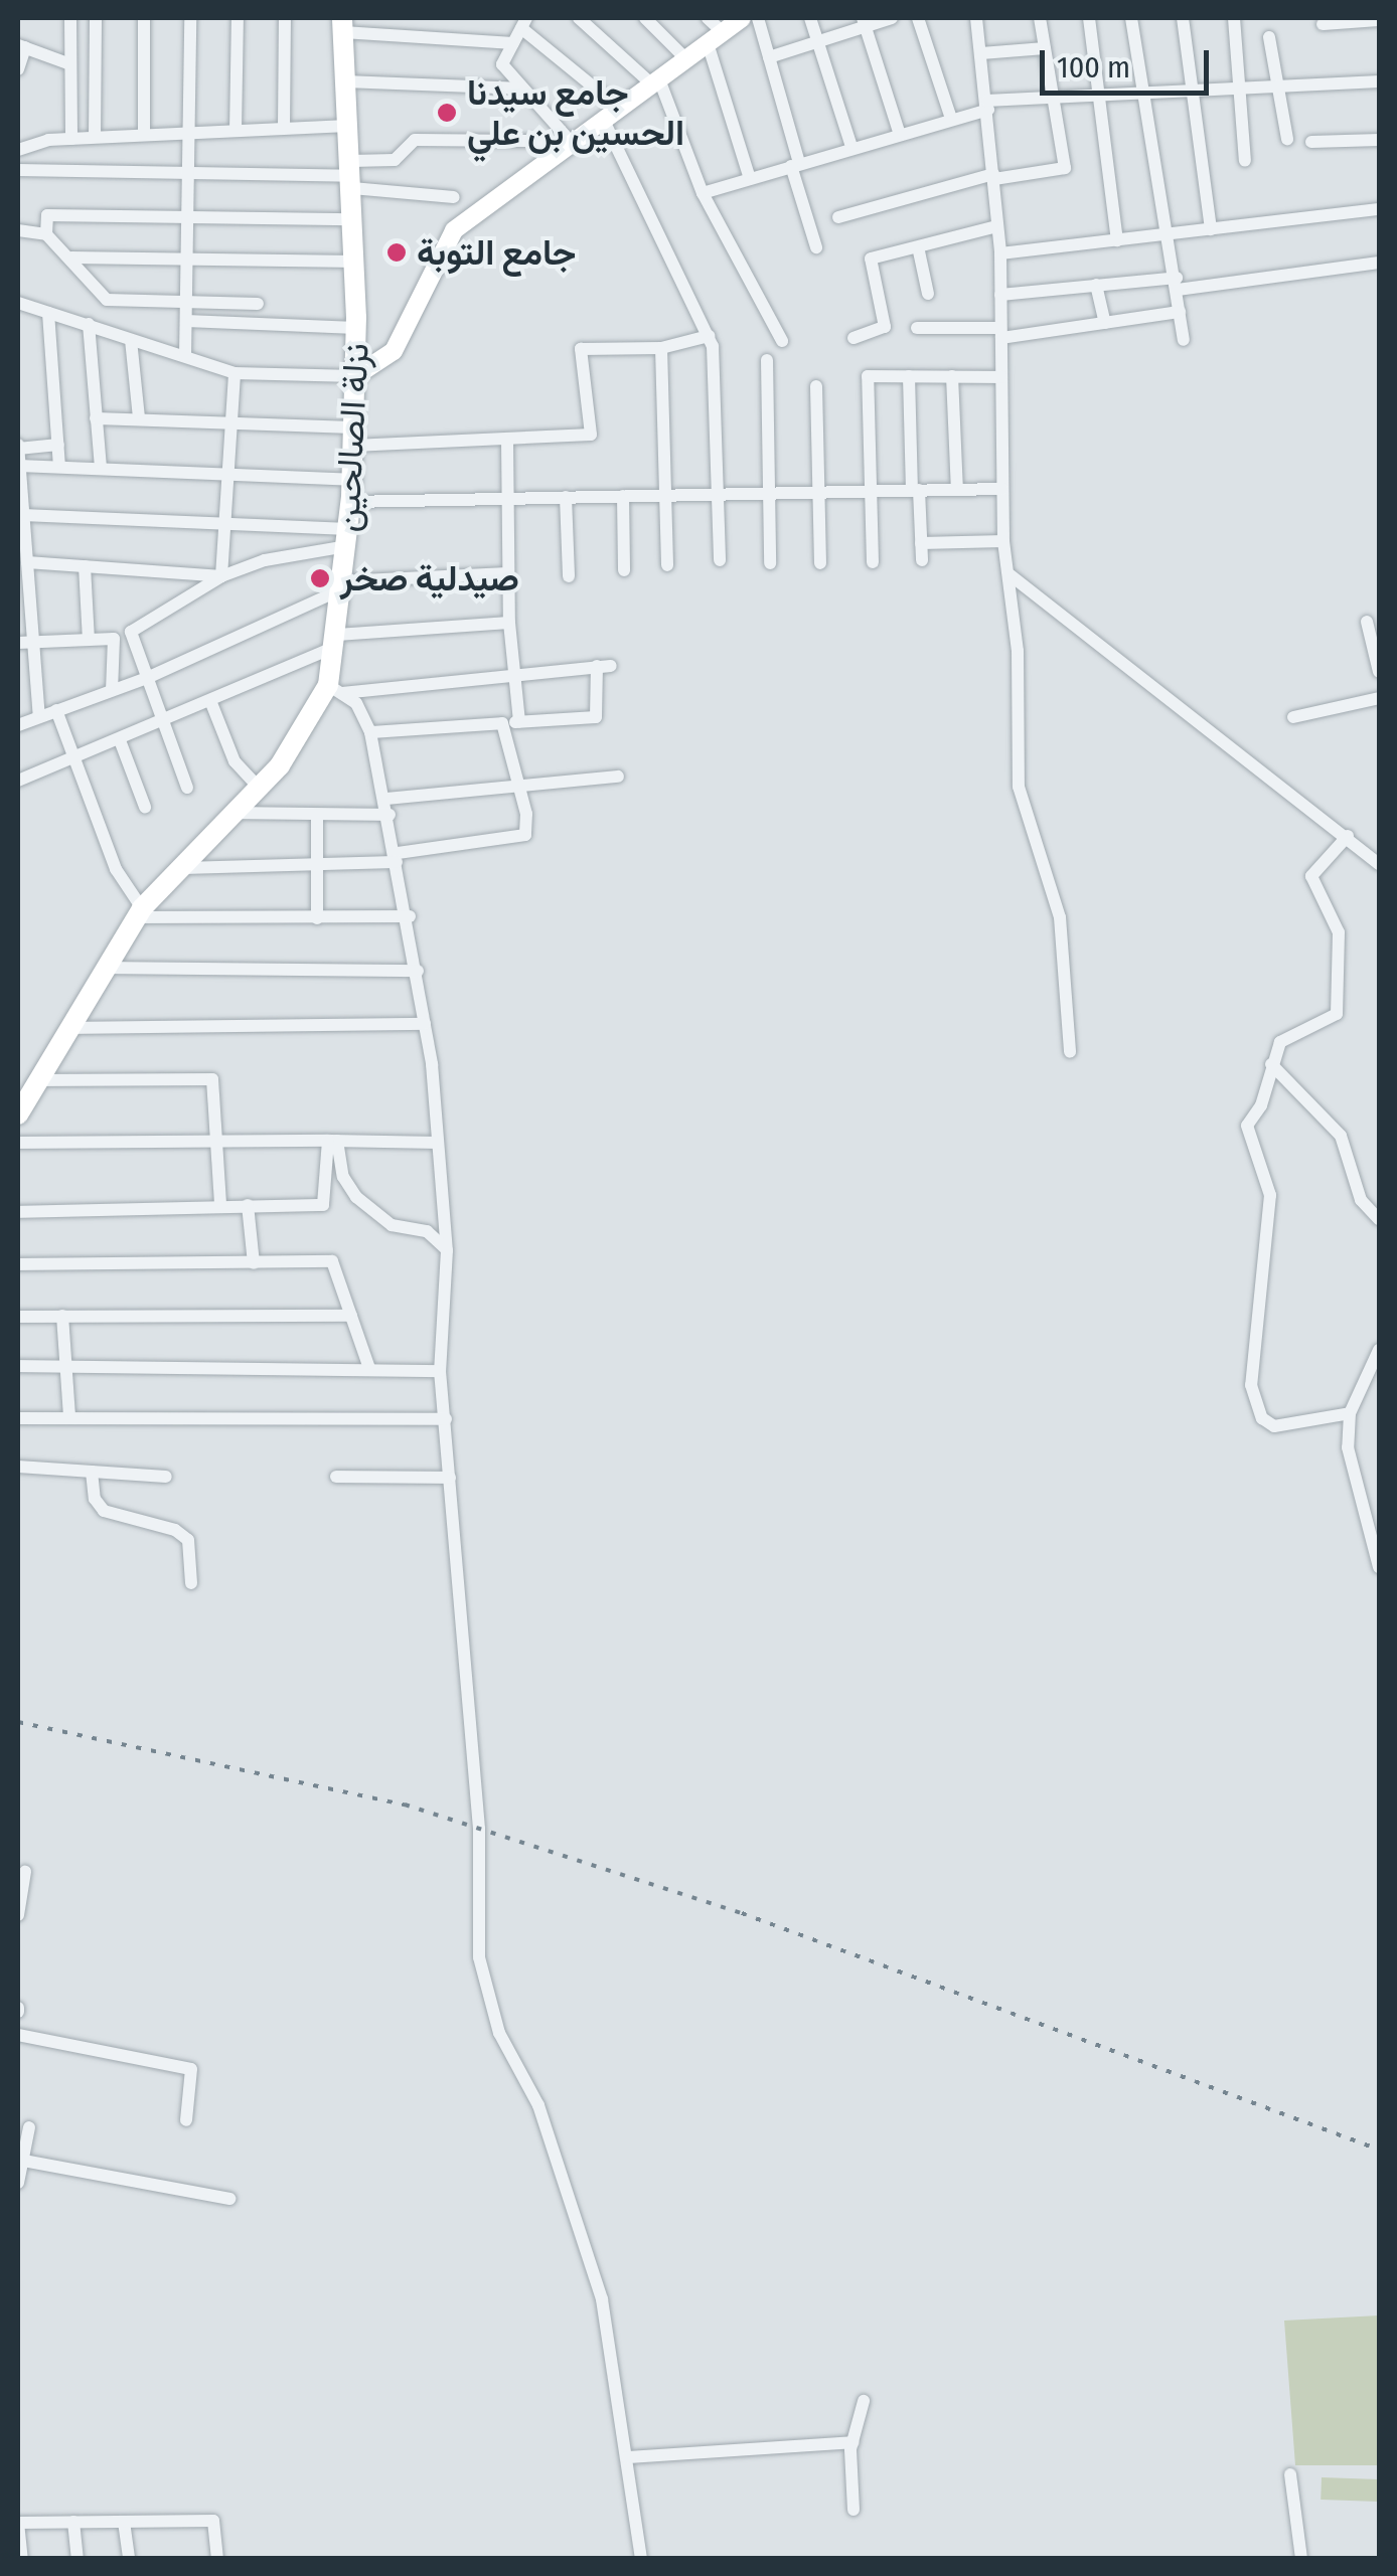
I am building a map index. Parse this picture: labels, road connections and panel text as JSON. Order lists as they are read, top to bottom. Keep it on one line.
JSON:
{"streets":{"main road":["نزلة الصالحين"]},"places":["جامع سيدنا الحسين بن علي","جامع التوبة","صيدلية صخر"],"scale_bar":"100 m"}
